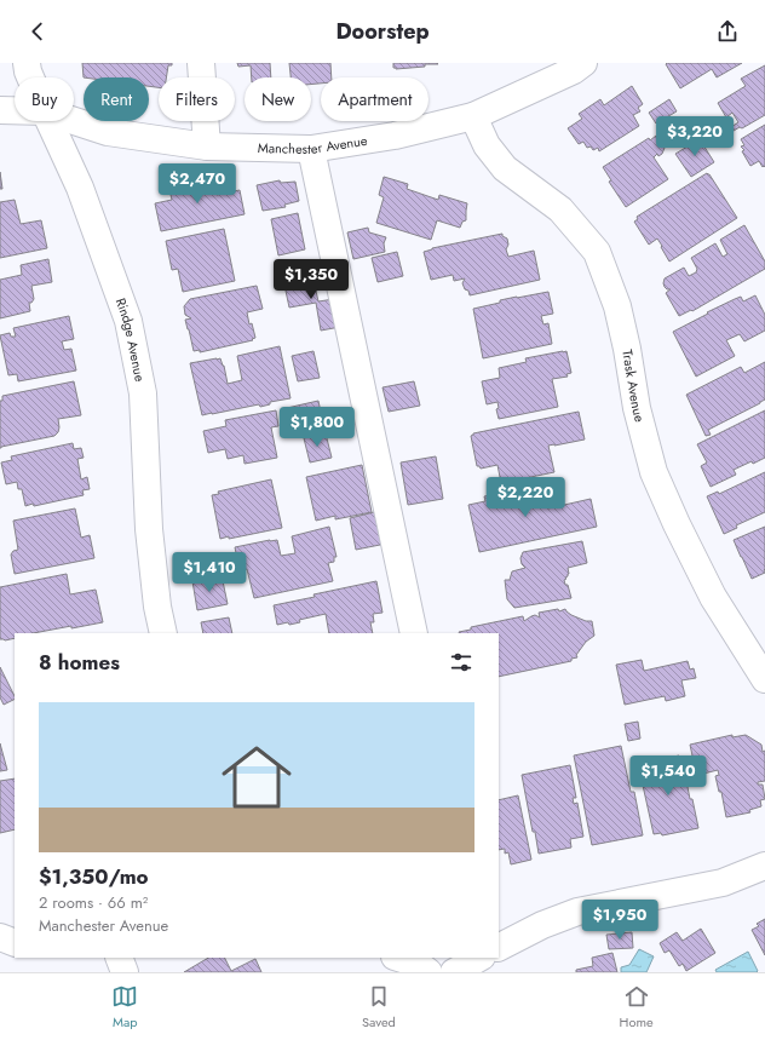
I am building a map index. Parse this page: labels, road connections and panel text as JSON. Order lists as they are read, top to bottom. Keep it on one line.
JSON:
{"streets":{"street":["Manchester Avenue","Rindge Avenue","Trask Avenue"]},"crossings":[["Manchester Avenue","Trask Avenue"]],"page":{"header":"Doorstep","chip":["Buy","Rent","Filters","New","Apartment"],"price":["$3,220","$2,470","$1,350","$1,800","$2,220","$1,410","$1,540","$1,950"],"heading":"8 homes","list":[{"name":"$1,350/mo","note":"2 rooms · 66 m² · Manchester Avenue"}],"tabs":["Map","Saved","Home"]}}
